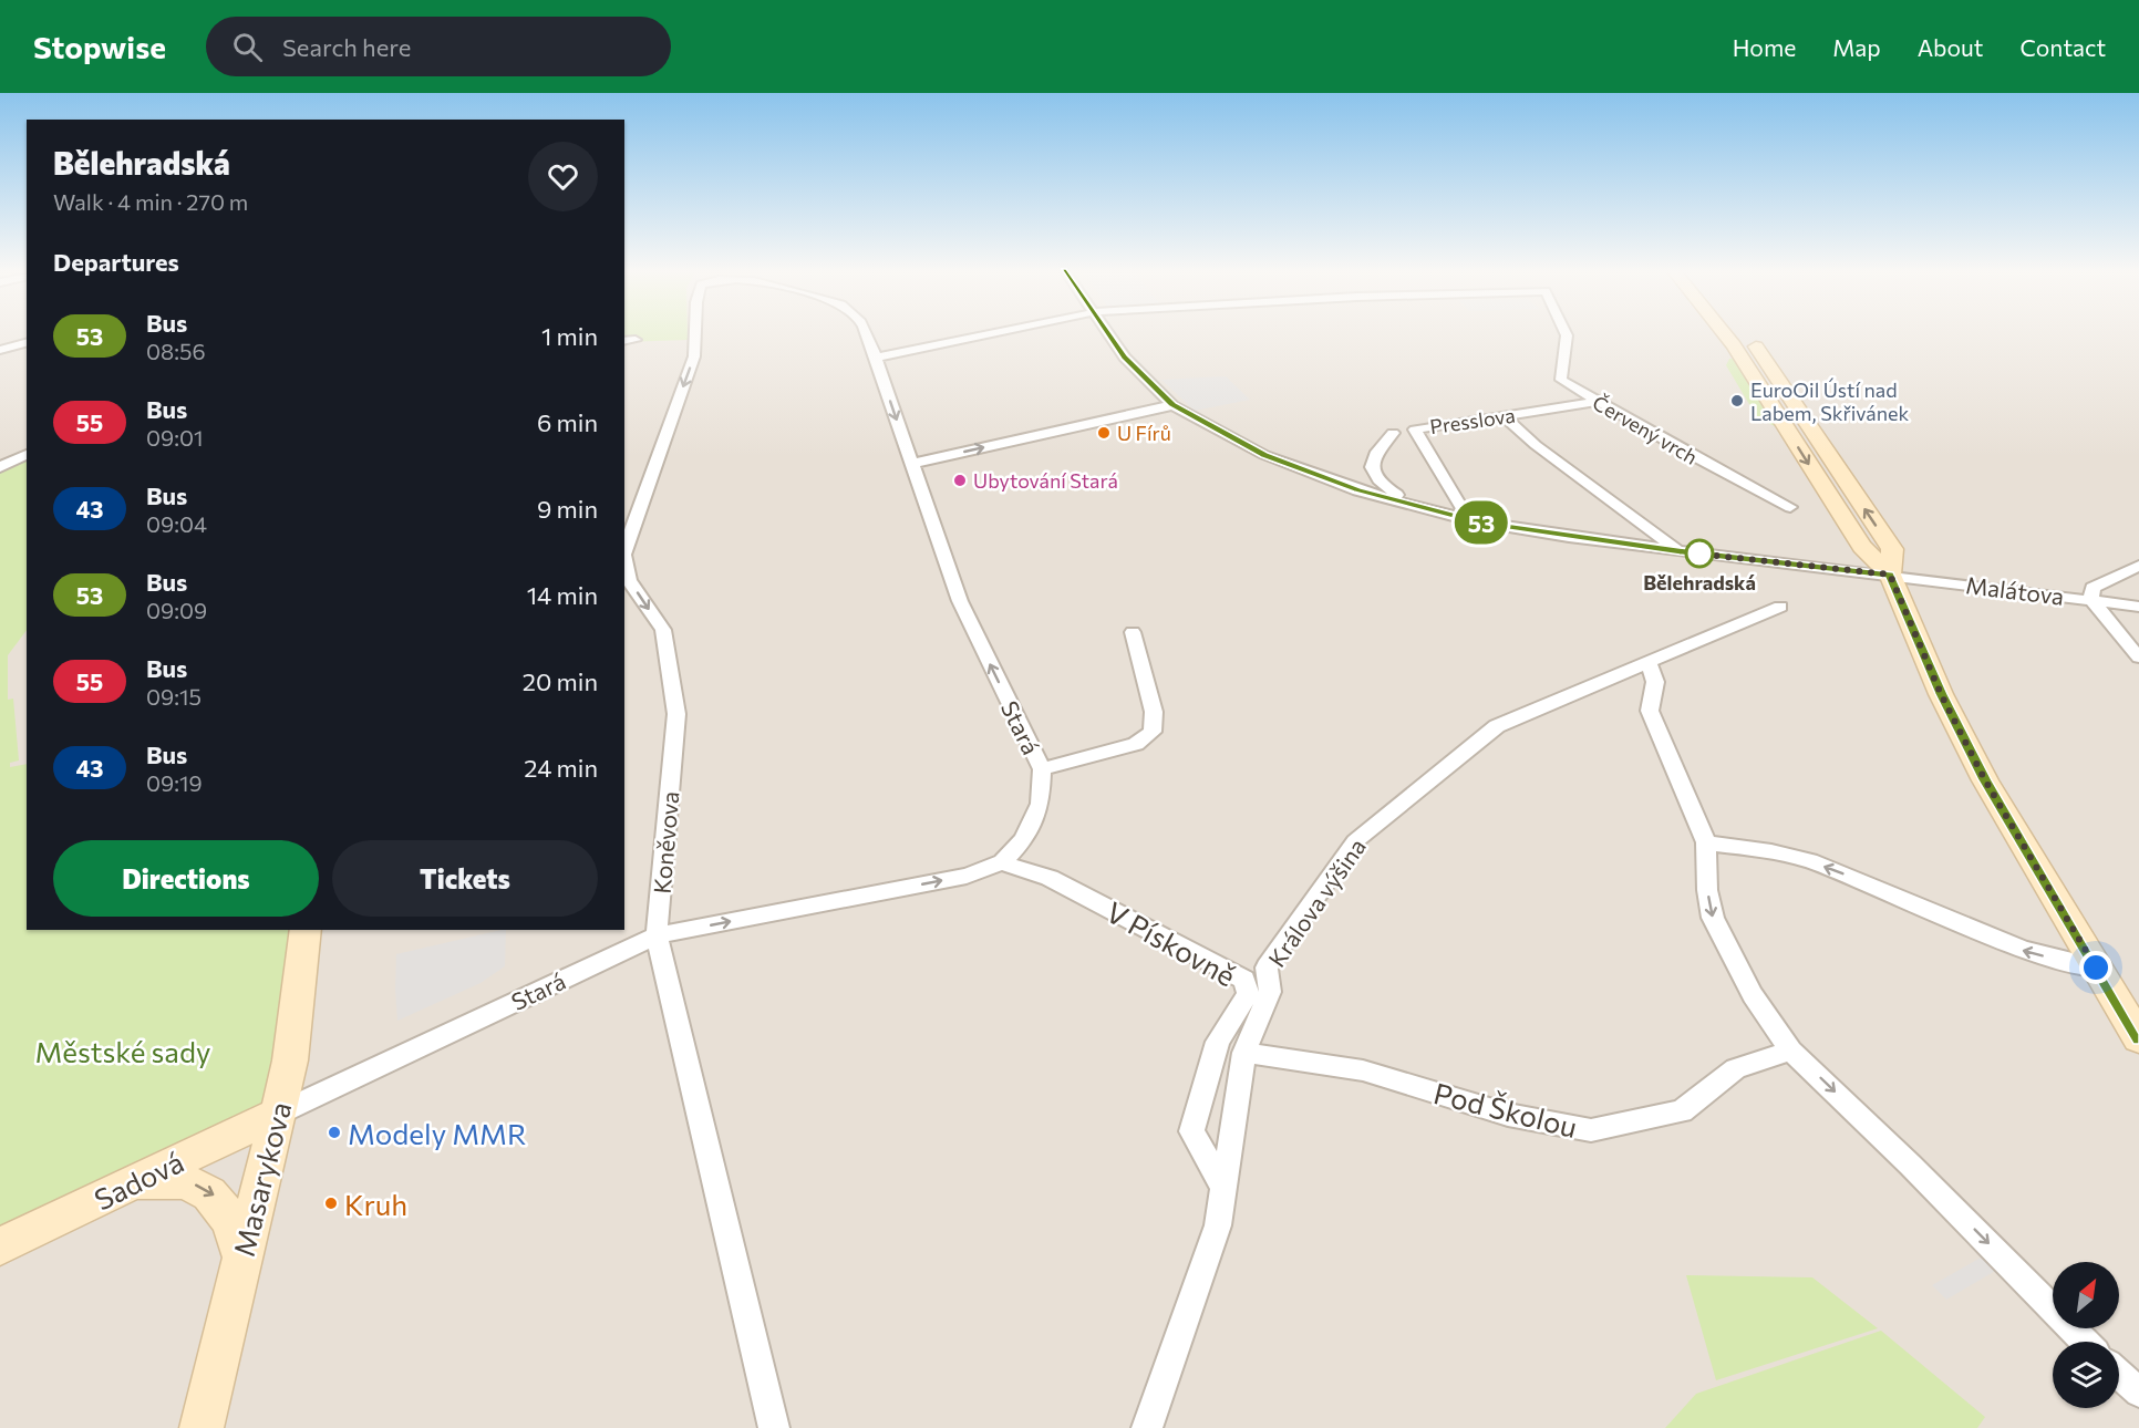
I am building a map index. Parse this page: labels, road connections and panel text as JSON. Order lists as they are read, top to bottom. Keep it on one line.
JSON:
{"streets":{"street":["Presslova","Červený vrch","Malátova","Stará","Koněvova","Králova výšina","V Pískovně","Pod Školou","Masarykova","Sadová"]},"crossings":[["Presslova","Červený vrch"],["Presslova","Malátova"],["Stará","Koněvova"],["Stará","V Pískovně"],["Stará","Masarykova"],["Stará","Sadová"],["Králova výšina","V Pískovně"],["Králova výšina","Pod Školou"],["Masarykova","Sadová"]],"one_way":["Koněvova"],"parks":["Městské sady"],"places":["EuroOil Ústí nad Labem, Skřivánek","U Fírů","Ubytování Stará","Bělehradská","Modely MMR","Kruh"],"lines":["bus line 53"],"north":"top right","page":{"header":"Stopwise","search":"Search here","nav":["Home","Map","About","Contact"],"on_map":"53","heading":[["Bělehradská","Walk · 4 min · 270 m"],"Departures"],"list":[{"mark":"53","name":"Bus","note":"08:56","value":"1 min"},{"mark":"55","name":"Bus","note":"09:01","value":"6 min"},{"mark":"43","name":"Bus","note":"09:04","value":"9 min"},{"mark":"53","name":"Bus","note":"09:09","value":"14 min"},{"mark":"55","name":"Bus","note":"09:15","value":"20 min"},{"mark":"43","name":"Bus","note":"09:19","value":"24 min"}],"buttons":["Directions","Tickets"]}}
